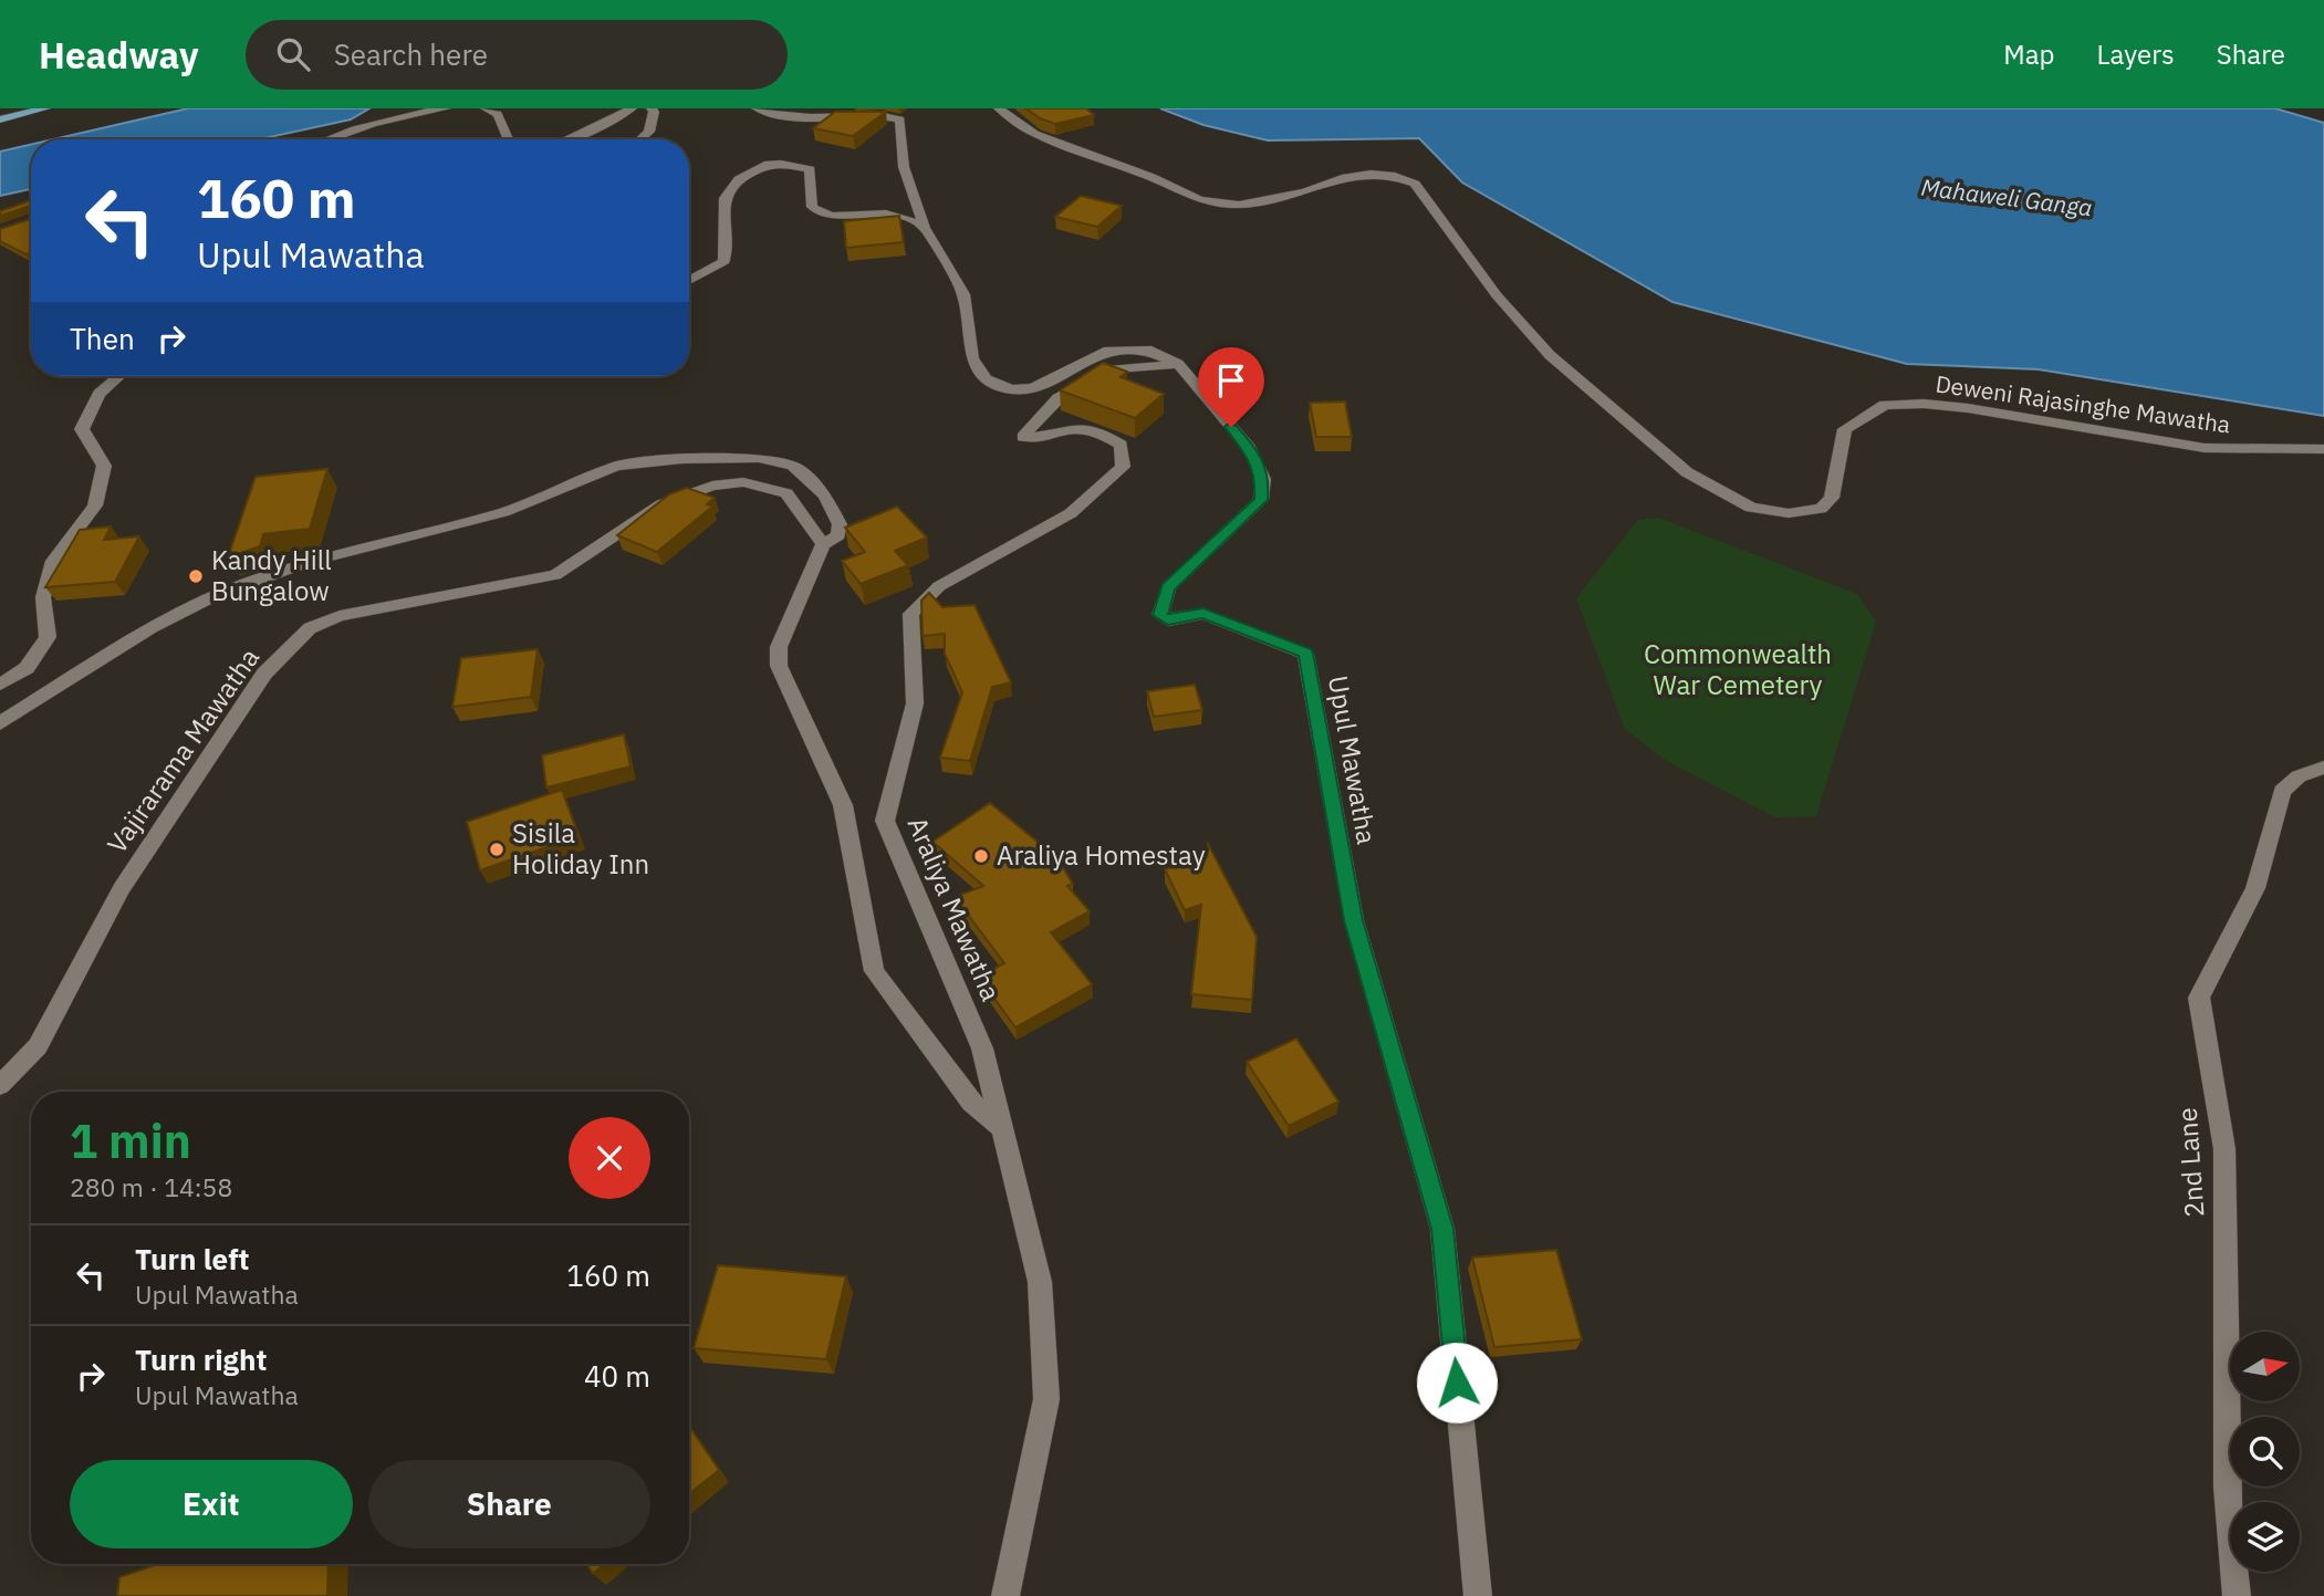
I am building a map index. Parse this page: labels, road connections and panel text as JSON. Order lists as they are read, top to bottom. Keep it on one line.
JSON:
{"streets":{"street":["Deweni Rajasinghe Mawatha","Vajirarama Mawatha","Upul Mawatha","Araliya Mawatha","2nd Lane"]},"crossings":[["Upul Mawatha","Araliya Mawatha"]],"water":["Mahaweli Ganga"],"parks":["Commonwealth War Cemetery"],"places":["Kandy Hill Bungalow","Sisila Holiday Inn","Araliya Homestay"],"north":"right","page":{"header":"Headway","search":"Search here","nav":["Map","Layers","Share"],"turn":["160 m","Upul Mawatha"],"then":"Then","heading":["1 min","280 m · 14:58"],"list":[{"name":"Turn left","note":"Upul Mawatha","value":"160 m"},{"name":"Turn right","note":"Upul Mawatha","value":"40 m"}],"buttons":["Exit","Share"]}}
